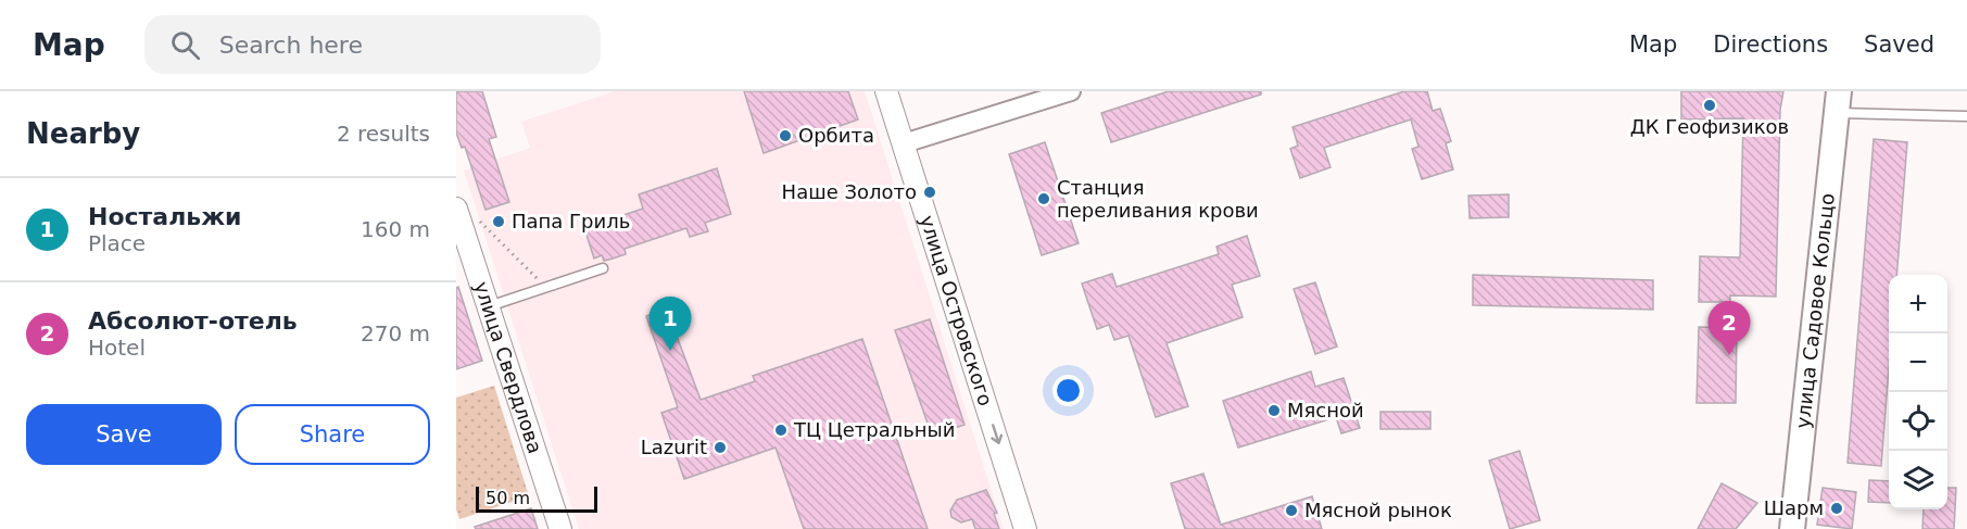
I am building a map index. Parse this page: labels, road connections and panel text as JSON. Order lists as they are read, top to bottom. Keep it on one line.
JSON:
{"streets":{"main road":["улица Садовое Кольцо"],"street":["улица Островского","улица Свердлова"]},"one_way":["улица Островского"],"places":["ДК Геофизиков","Орбита","Наше Золото","Станция переливания крови","Папа Гриль","Мясной","ТЦ Цетральный","Lazurit","Шарм","Мясной рынок"],"scale_bar":"50 m","page":{"header":"Map","search":"Search here","nav":["Map","Directions","Saved"],"heading":["Nearby","2 results"],"list":[{"mark":"1","name":"Ностальжи","note":"Place","value":"160 m"},{"mark":"2","name":"Абсолют-отель","note":"Hotel","value":"270 m"}],"map_buttons":["+","−"],"pins":["1","2"],"buttons":["Save","Share"],"scale":"50 m"}}
